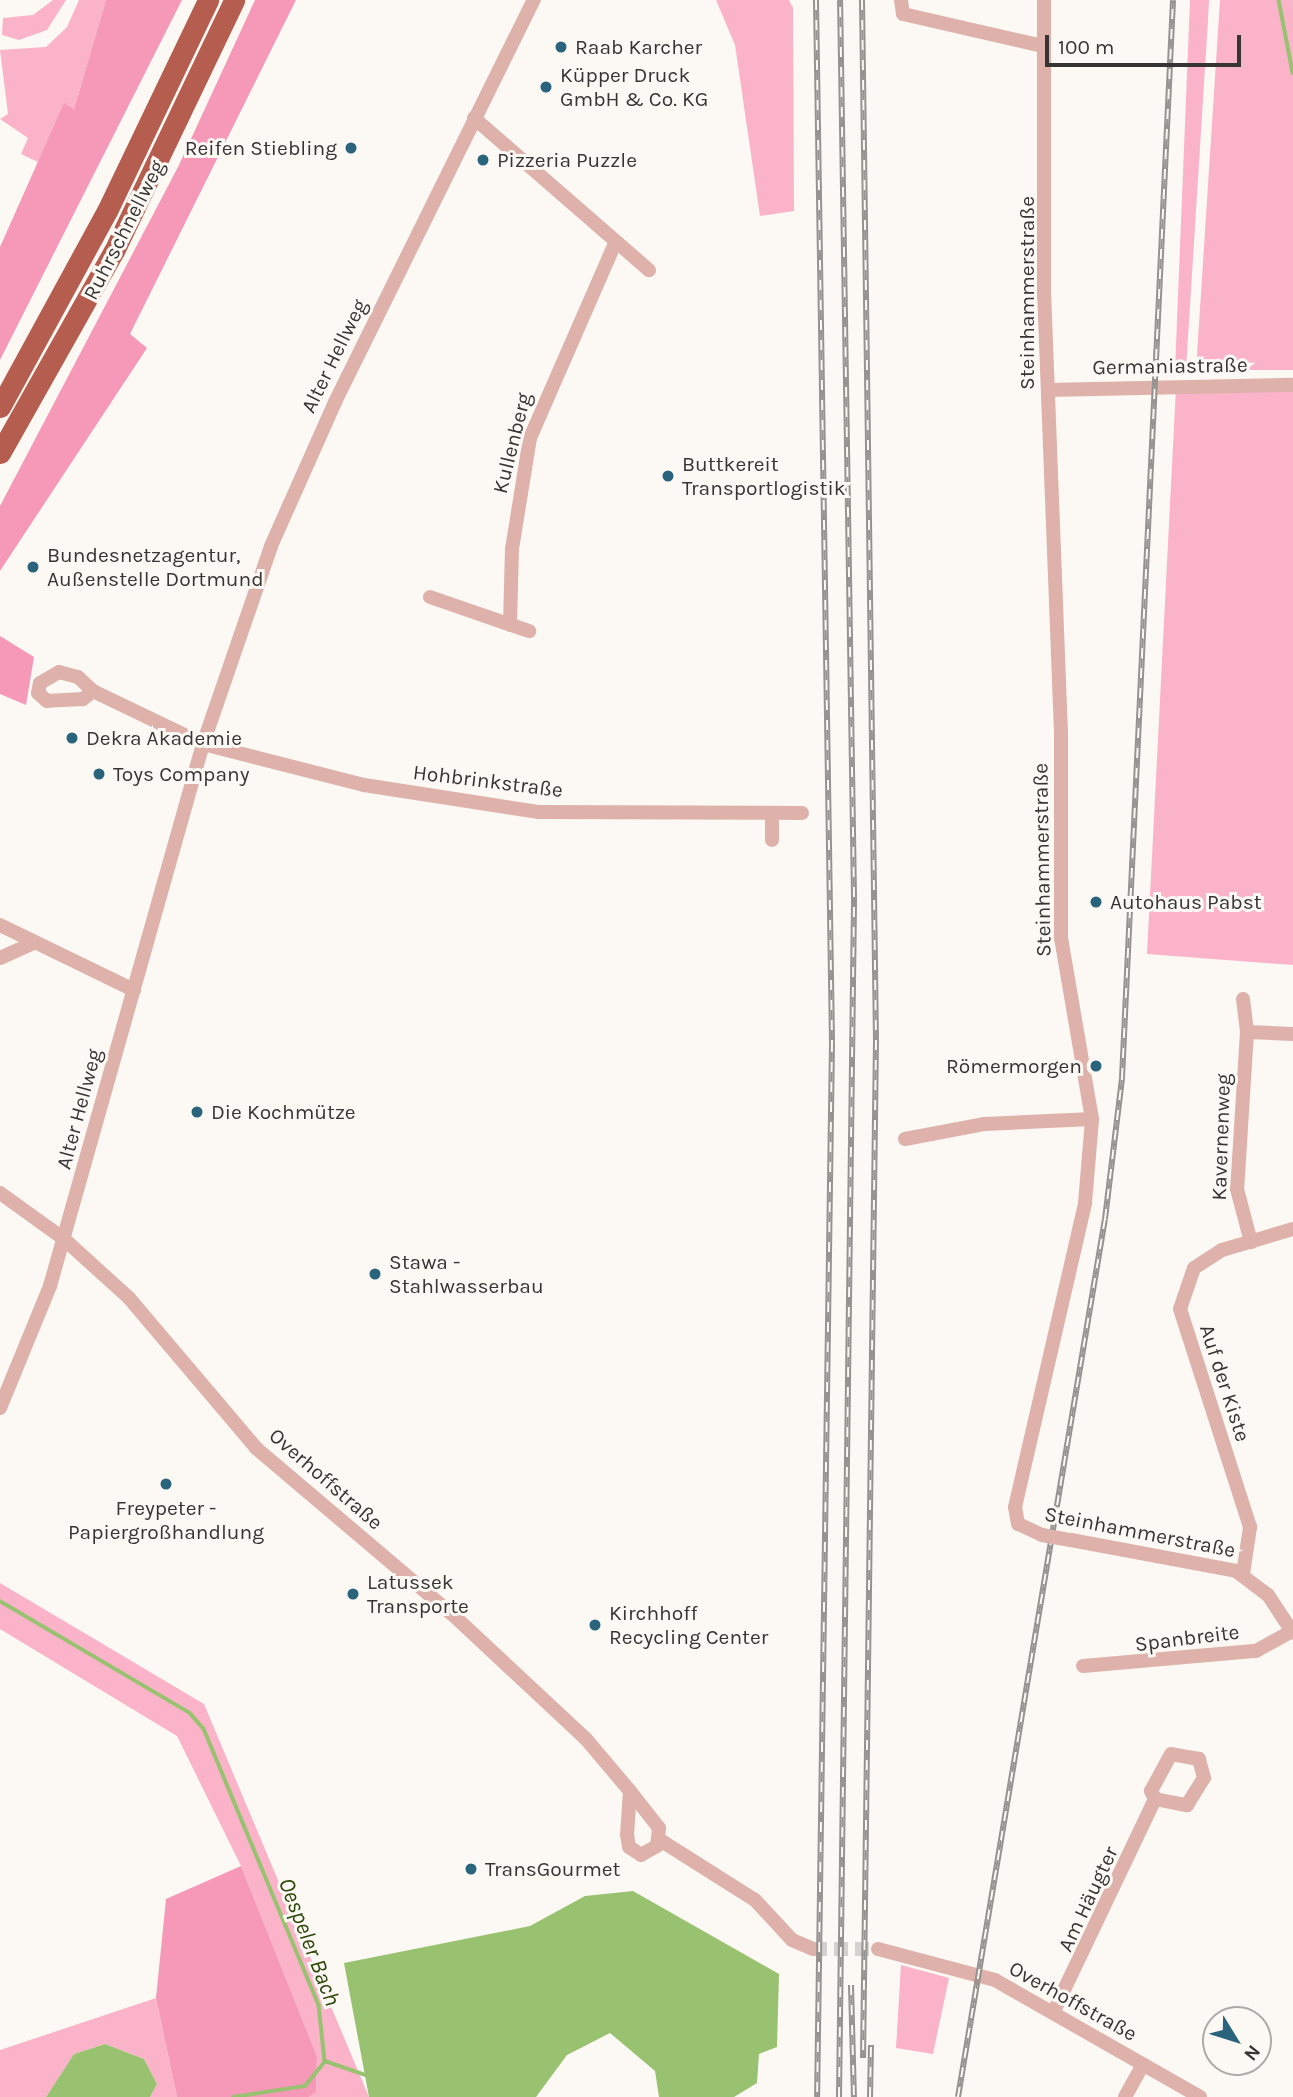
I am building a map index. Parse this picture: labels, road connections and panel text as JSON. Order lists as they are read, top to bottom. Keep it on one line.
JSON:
{"streets":{"highway":["Ruhrschnellweg"],"street":["Steinhammerstraße","Alter Hellweg","Germaniastraße","Kullenberg","Hohbrinkstraße","Kavernenweg","Auf der Kiste","Overhoffstraße","Spanbreite","Am Häugter"]},"crossings":[["Steinhammerstraße","Germaniastraße"],["Steinhammerstraße","Auf der Kiste"],["Steinhammerstraße","Spanbreite"],["Alter Hellweg","Hohbrinkstraße"],["Alter Hellweg","Overhoffstraße"],["Kavernenweg","Auf der Kiste"],["Overhoffstraße","Am Häugter"]],"water":["Oespeler Bach"],"places":["Raab Karcher","Küpper Druck GmbH & Co. KG","Reifen Stiebling","Pizzeria Puzzle","Buttkereit Transportlogistik","Bundesnetzagentur, Außenstelle Dortmund","Dekra Akademie","Toys Company","Autohaus Pabst","Römermorgen","Die Kochmütze","Stawa - Stahlwasserbau","Freypeter - Papiergroßhandlung","Latussek Transporte","Kirchhoff Recycling Center","TransGourmet"],"scale_bar":"100 m","north":"bottom right"}
